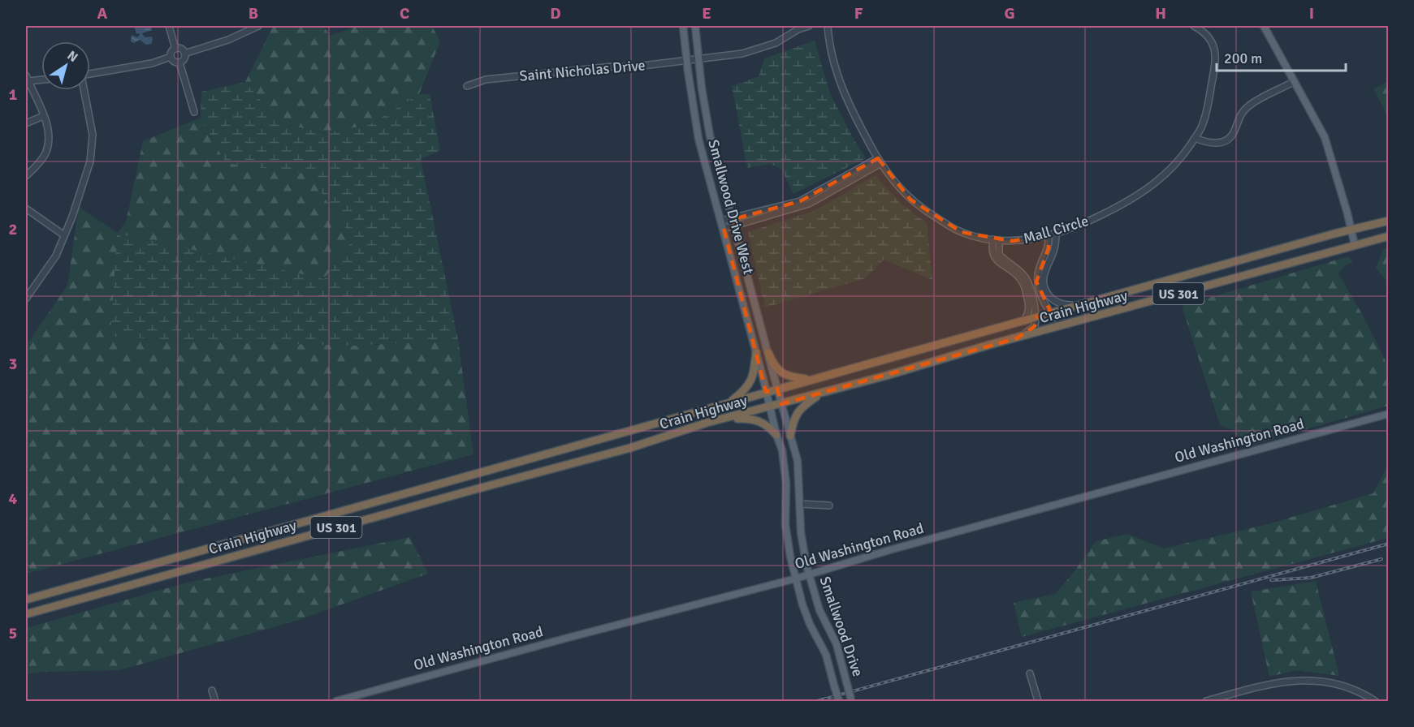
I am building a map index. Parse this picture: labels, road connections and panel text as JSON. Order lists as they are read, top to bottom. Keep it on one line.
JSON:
{"streets":{"highway":["US 301","Crain Highway"],"main road":["Smallwood Drive West","Old Washington Road","Smallwood Drive"],"street":["Saint Nicholas Drive","Mall Circle"]},"crossings":[["Saint Nicholas Drive","Smallwood Drive West"],["Smallwood Drive West","Crain Highway"],["Smallwood Drive West","Smallwood Drive"],["Crain Highway","Smallwood Drive"],["Old Washington Road","Smallwood Drive"]],"scale_bar":"200 m","north":"top right","grid":{"columns":["A","B","C","D","E","F","G","H","I"],"rows":["1","2","3","4","5"]}}
